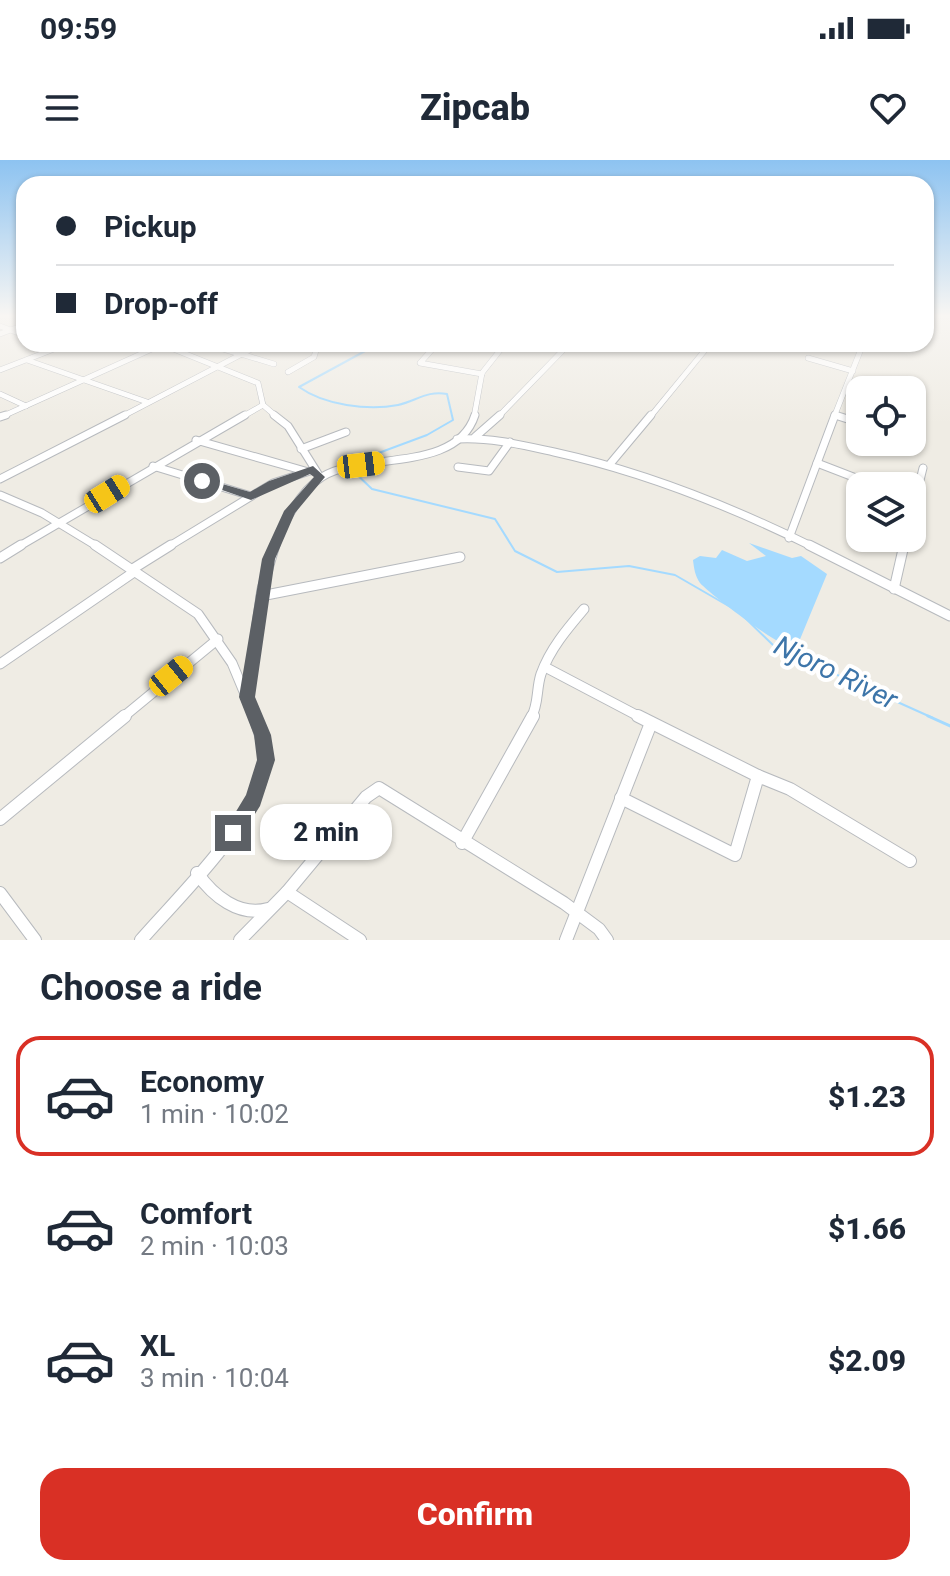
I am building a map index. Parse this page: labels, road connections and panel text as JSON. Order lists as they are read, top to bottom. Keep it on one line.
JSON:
{"water":["Njoro River"],"page":{"status":"09:59","header":"Zipcab","banner":["Pickup","Drop-off"],"bubble":"2 min","heading":"Choose a ride","list":[{"name":"Economy","note":"1 min · 10:02","value":"$1.23"},{"name":"Comfort","note":"2 min · 10:03","value":"$1.66"},{"name":"XL","note":"3 min · 10:04","value":"$2.09"}],"buttons":"Confirm"}}
